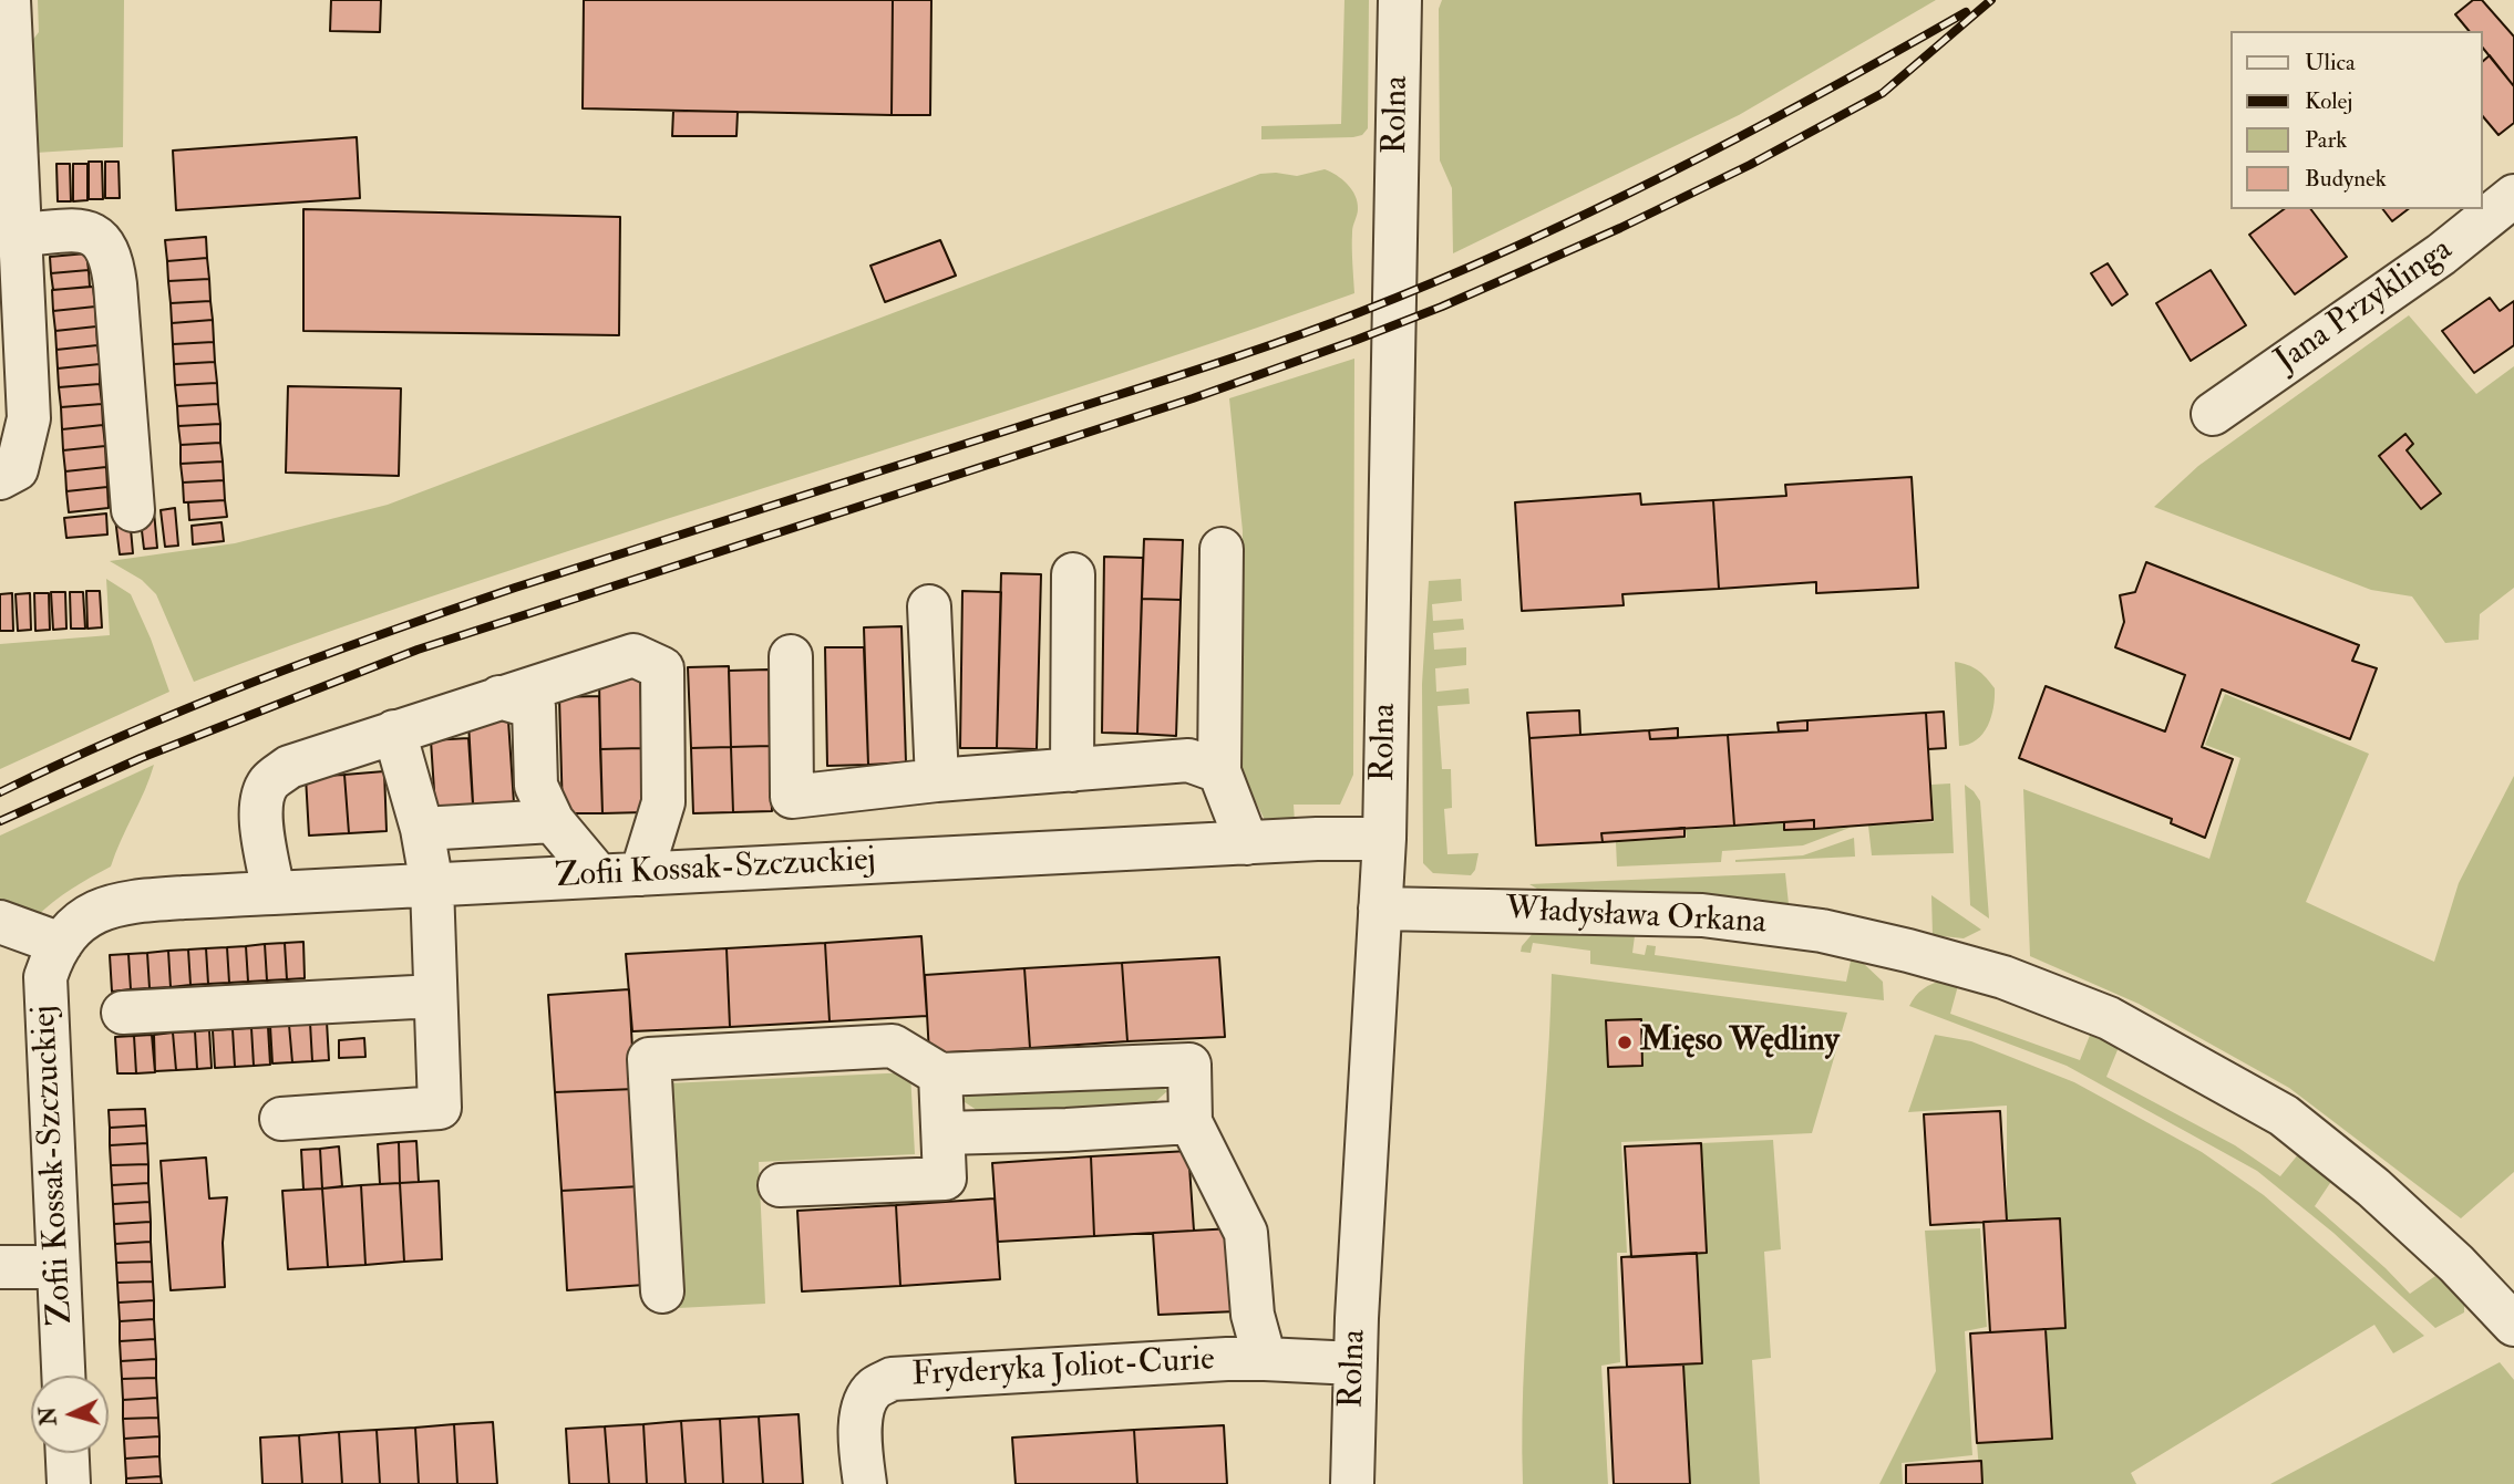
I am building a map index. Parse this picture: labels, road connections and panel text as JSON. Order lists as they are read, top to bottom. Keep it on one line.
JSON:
{"streets":{"street":["Rolna","Jana Przyklinga","Zofii Kossak-Szczuckiej","Władysława Orkana","Fryderyka Joliot-Curie"]},"crossings":[["Rolna","Zofii Kossak-Szczuckiej"],["Rolna","Władysława Orkana"],["Rolna","Fryderyka Joliot-Curie"]],"places":["Mięso Wędliny"],"legend":["Ulica","Kolej","Park","Budynek"],"north":"left"}
